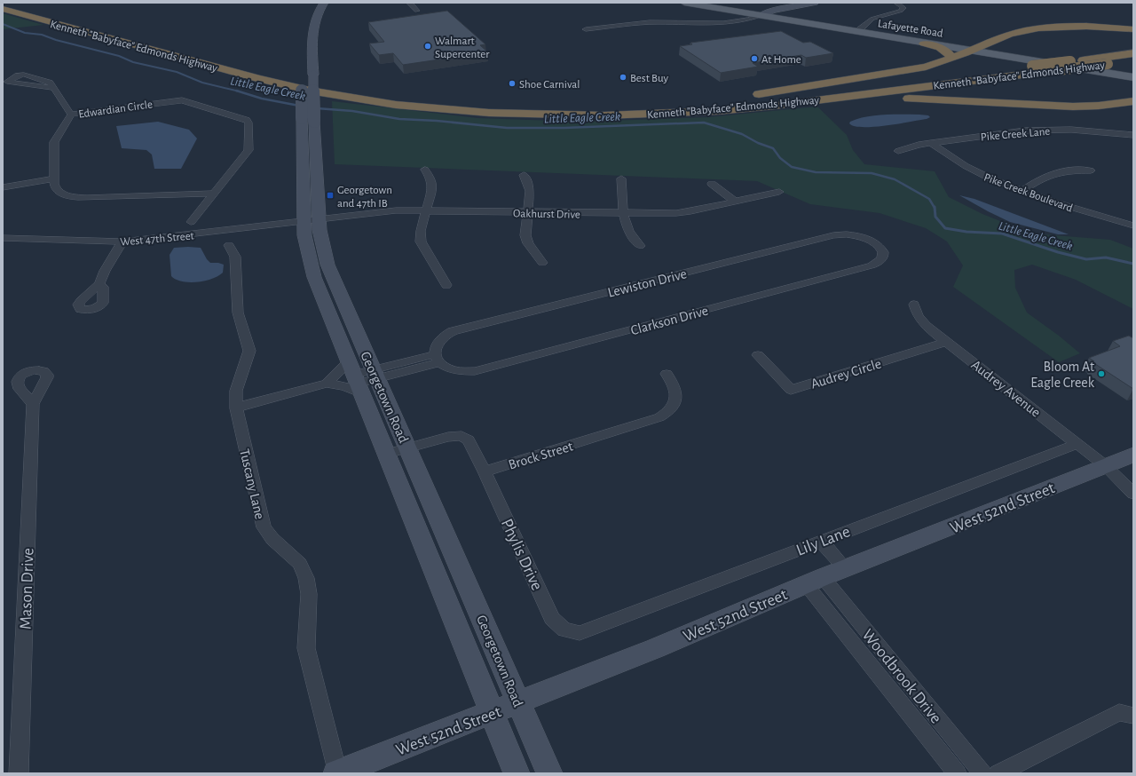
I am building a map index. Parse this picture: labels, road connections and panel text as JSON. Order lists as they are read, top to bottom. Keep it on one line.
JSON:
{"streets":{"highway":["Kenneth \"Babyface\" Edmonds Highway"],"main road":["Lafayette Road","Georgetown Road","West 52nd Street"],"street":["Edwardian Circle","Pike Creek Lane","Pike Creek Boulevard","Oakhurst Drive","West 47th Street","Lewiston Drive","Clarkson Drive","Audrey Circle","Audrey Avenue","Brock Street","Tuscany Lane","Lily Lane","Phylis Drive","Mason Drive","Woodbrook Drive"]},"crossings":[["Pike Creek Lane","Pike Creek Boulevard"],["Oakhurst Drive","West 47th Street"],["Oakhurst Drive","Georgetown Road"],["West 47th Street","Georgetown Road"],["Lewiston Drive","Clarkson Drive"],["Audrey Circle","Audrey Avenue"],["Audrey Avenue","West 52nd Street"],["Audrey Avenue","Lily Lane"],["Georgetown Road","West 52nd Street"],["Brock Street","Phylis Drive"],["Tuscany Lane","West 52nd Street"],["West 52nd Street","Woodbrook Drive"],["Lily Lane","Phylis Drive"]],"water":["Little Eagle Creek"],"places":{"other":["Walmart Supercenter","At Home","Best Buy","Shoe Carnival","Bloom At Eagle Creek"],"transit":["Georgetown and 47th IB"]}}
